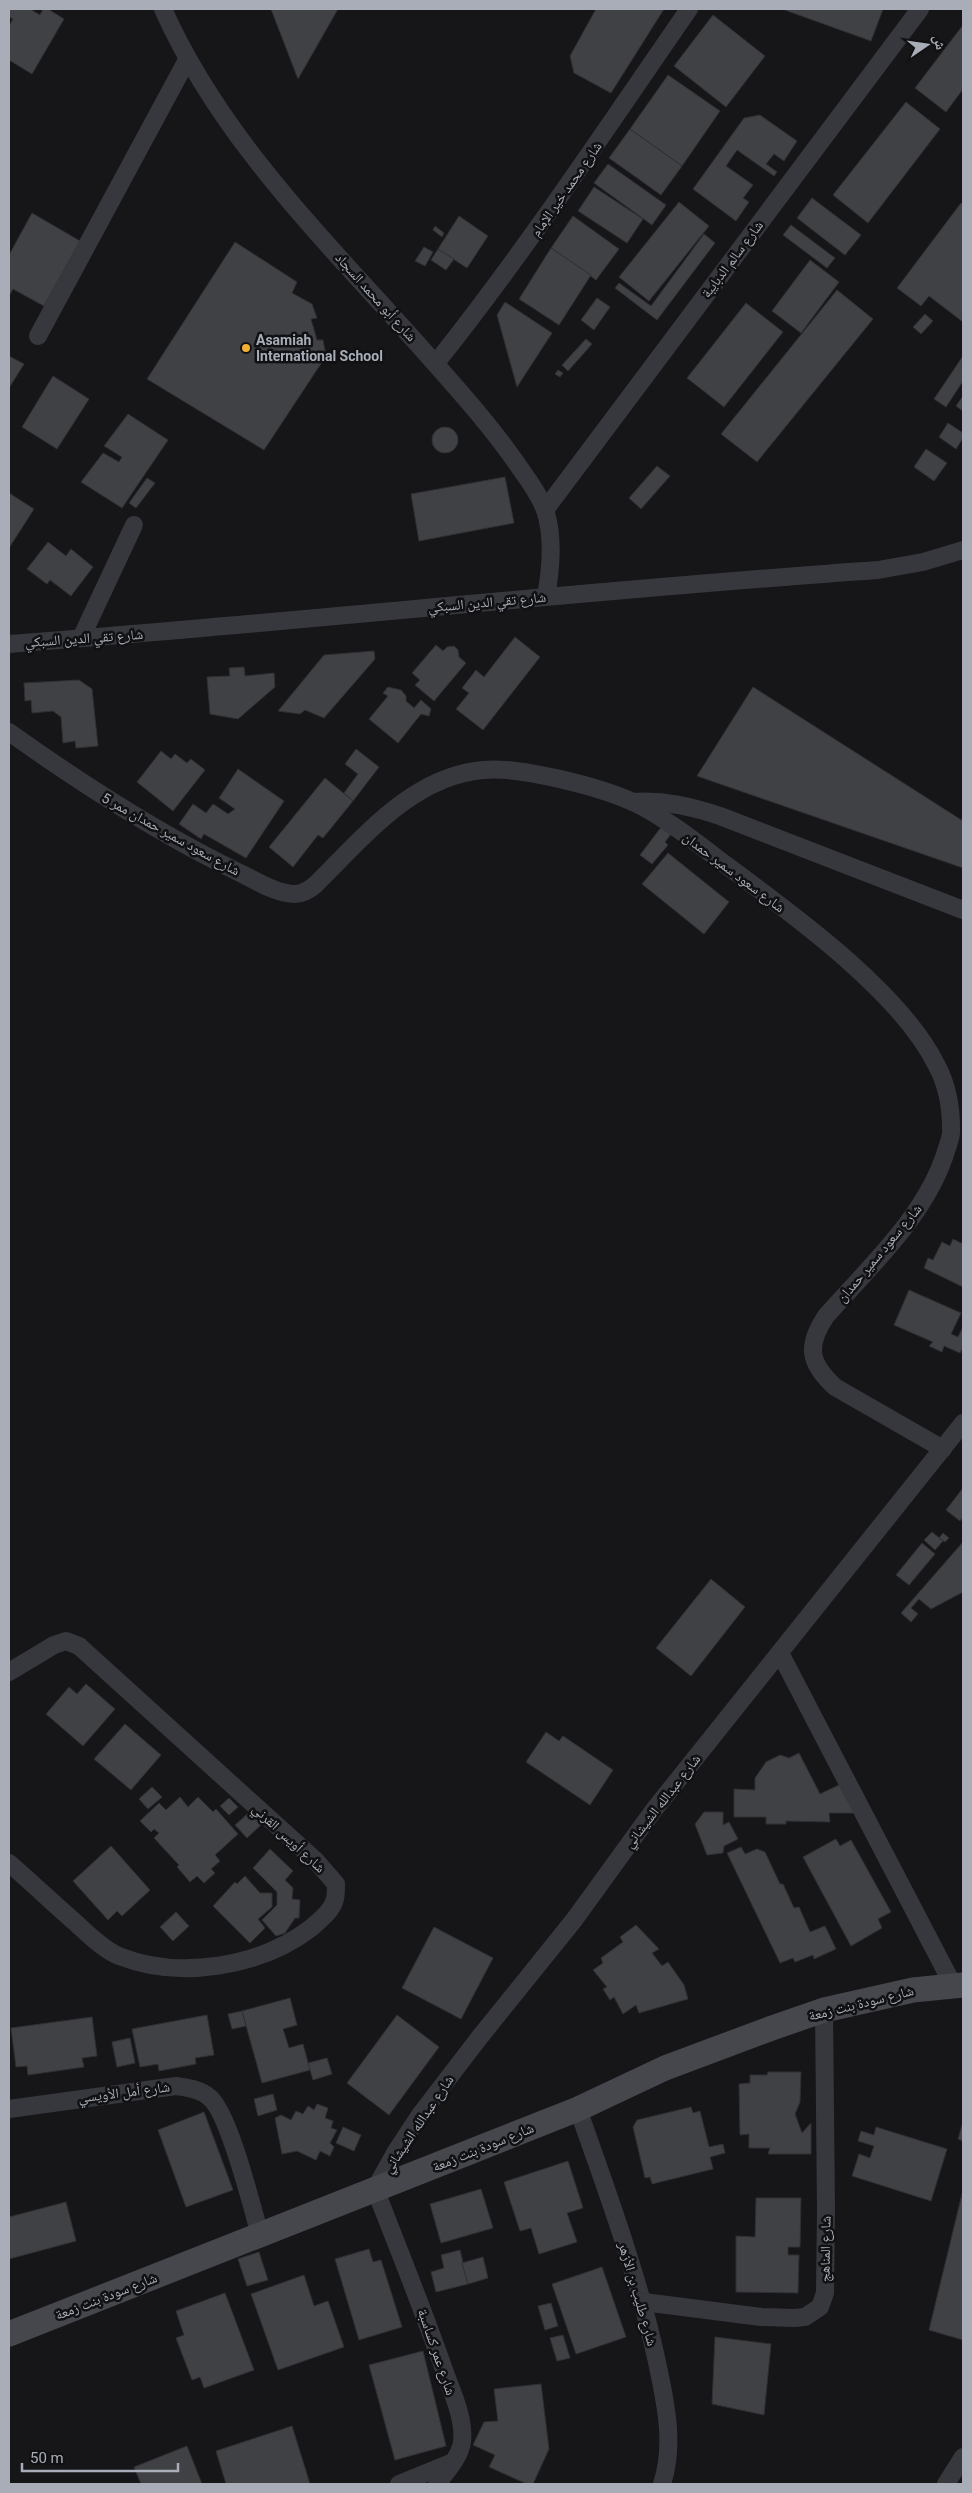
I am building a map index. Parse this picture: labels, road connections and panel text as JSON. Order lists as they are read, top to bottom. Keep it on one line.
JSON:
{"streets":{"street":["شارع محمد خير الإمام","شارع سالم الدبايبة","شارع أبو محمد السجاد","شارع تقي الدين السبكي","شارع سعود سمير حمدان ممر 5","شارع سعود سمير حمدان","شارع عبدالله الشيشاني","شارع أويس القرني","شارع سودة بنت زمعة","شارع أمل الأويسي","شارع المناهج","شارع طليب بن الأزهر","شارع عمر كساسبة"]},"crossings":[["شارع محمد خير الإمام","شارع أبو محمد السجاد"],["شارع سالم الدبايبة","شارع أبو محمد السجاد"],["شارع أبو محمد السجاد","شارع تقي الدين السبكي"],["شارع سعود سمير حمدان ممر 5","شارع سعود سمير حمدان"],["شارع سعود سمير حمدان","شارع عبدالله الشيشاني"],["شارع عبدالله الشيشاني","شارع سودة بنت زمعة"],["شارع عبدالله الشيشاني","شارع عمر كساسبة"],["شارع سودة بنت زمعة","شارع أمل الأويسي"],["شارع سودة بنت زمعة","شارع المناهج"],["شارع سودة بنت زمعة","شارع طليب بن الأزهر"],["شارع سودة بنت زمعة","شارع عمر كساسبة"],["شارع المناهج","شارع طليب بن الأزهر"]],"places":["Asamiah International School"],"scale_bar":"50 m","north":"right"}
